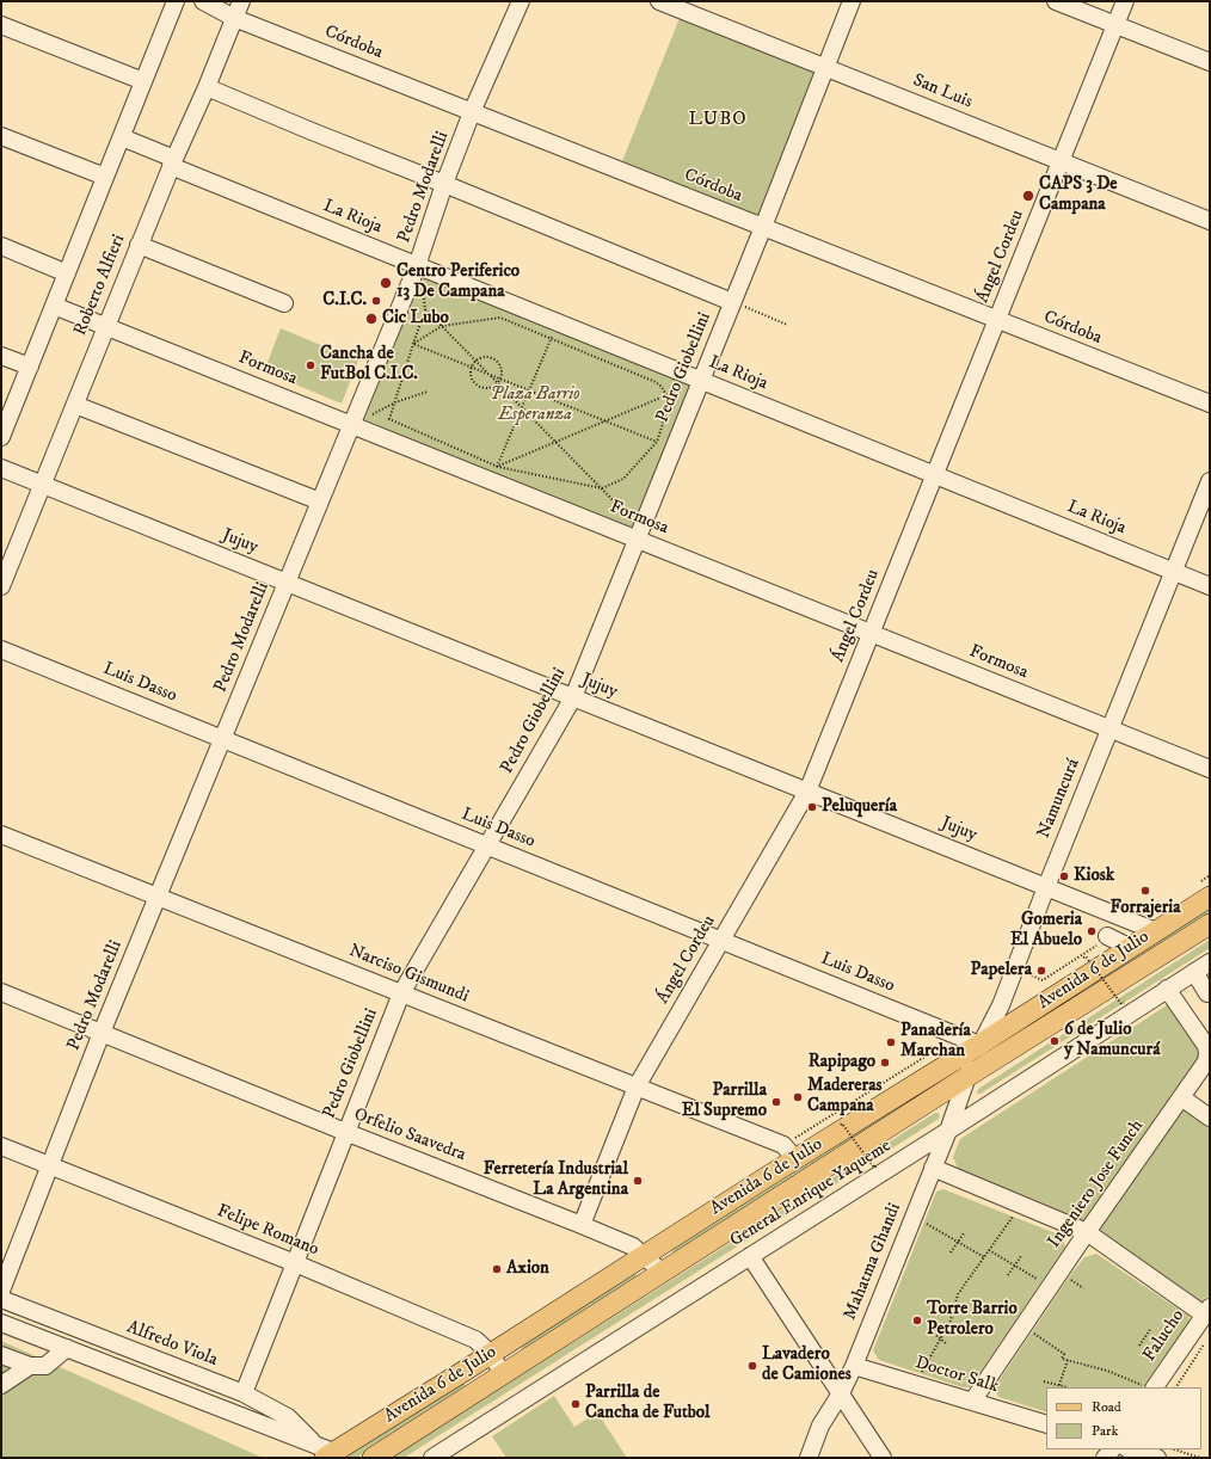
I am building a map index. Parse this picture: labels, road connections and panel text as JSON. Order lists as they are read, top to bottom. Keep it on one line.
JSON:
{"streets":{"main road":["Avenida 6 de Julio"],"street":["Córdoba","San Luis","Pedro Modarelli","La Rioja","Ángel Cordeu","Roberto Alfieri","Pedro Giobellini","Formosa","Jujuy","Luis Dasso","Namuncurá","Narciso Gismundi","Orfelio Saavedra","Ingeniero Jose Funch","General Enrique Yaqueme","Felipe Romano","Mahatma Ghandi","Falucho","Alfredo Viola","Doctor Salk"]},"crossings":[["Córdoba","Pedro Modarelli"],["Córdoba","Ángel Cordeu"],["Córdoba","Roberto Alfieri"],["Córdoba","Pedro Giobellini"],["San Luis","Ángel Cordeu"],["San Luis","Pedro Giobellini"],["Pedro Modarelli","La Rioja"],["Pedro Modarelli","Formosa"],["Pedro Modarelli","Jujuy"],["Pedro Modarelli","Luis Dasso"],["Pedro Modarelli","Narciso Gismundi"],["Pedro Modarelli","Orfelio Saavedra"],["Pedro Modarelli","Felipe Romano"],["La Rioja","Ángel Cordeu"],["La Rioja","Roberto Alfieri"],["La Rioja","Pedro Giobellini"],["La Rioja","Namuncurá"],["Ángel Cordeu","Formosa"],["Ángel Cordeu","Jujuy"],["Ángel Cordeu","Luis Dasso"],["Ángel Cordeu","Narciso Gismundi"],["Ángel Cordeu","Orfelio Saavedra"],["Roberto Alfieri","Formosa"],["Roberto Alfieri","Jujuy"],["Pedro Giobellini","Formosa"],["Pedro Giobellini","Jujuy"],["Pedro Giobellini","Luis Dasso"],["Pedro Giobellini","Narciso Gismundi"],["Pedro Giobellini","Orfelio Saavedra"],["Pedro Giobellini","Felipe Romano"],["Pedro Giobellini","Alfredo Viola"],["Formosa","Namuncurá"],["Jujuy","Namuncurá"],["Jujuy","Avenida 6 de Julio"],["Luis Dasso","Namuncurá"],["Luis Dasso","Avenida 6 de Julio"],["Namuncurá","Avenida 6 de Julio"],["Namuncurá","General Enrique Yaqueme"],["Namuncurá","Mahatma Ghandi"],["Avenida 6 de Julio","Narciso Gismundi"],["Avenida 6 de Julio","Orfelio Saavedra"],["Avenida 6 de Julio","Felipe Romano"],["Avenida 6 de Julio","Alfredo Viola"],["Ingeniero Jose Funch","General Enrique Yaqueme"],["Ingeniero Jose Funch","Doctor Salk"],["General Enrique Yaqueme","Mahatma Ghandi"],["Mahatma Ghandi","Doctor Salk"]],"districts":["LUBO"],"parks":["Plaza Barrio Esperanza"],"places":["CAPS 3 De Campana","Centro Periferico 13 De Campana","C.I.C.","Cic Lubo","Cancha de FutBol C.I.C.","Peluquería","Kiosk","Forrajeria","Gomeria El Abuelo","Papelera","6 de Julio y Namuncurá","Panadería Marchan","Rapipago","Madereras Campana","Parrilla El Supremo","Ferretería Industrial La Argentina","Axion","Torre Barrio Petrolero","Lavadero de Camiones","Parrilla de Cancha de Futbol"],"legend":["Road","Park"]}
